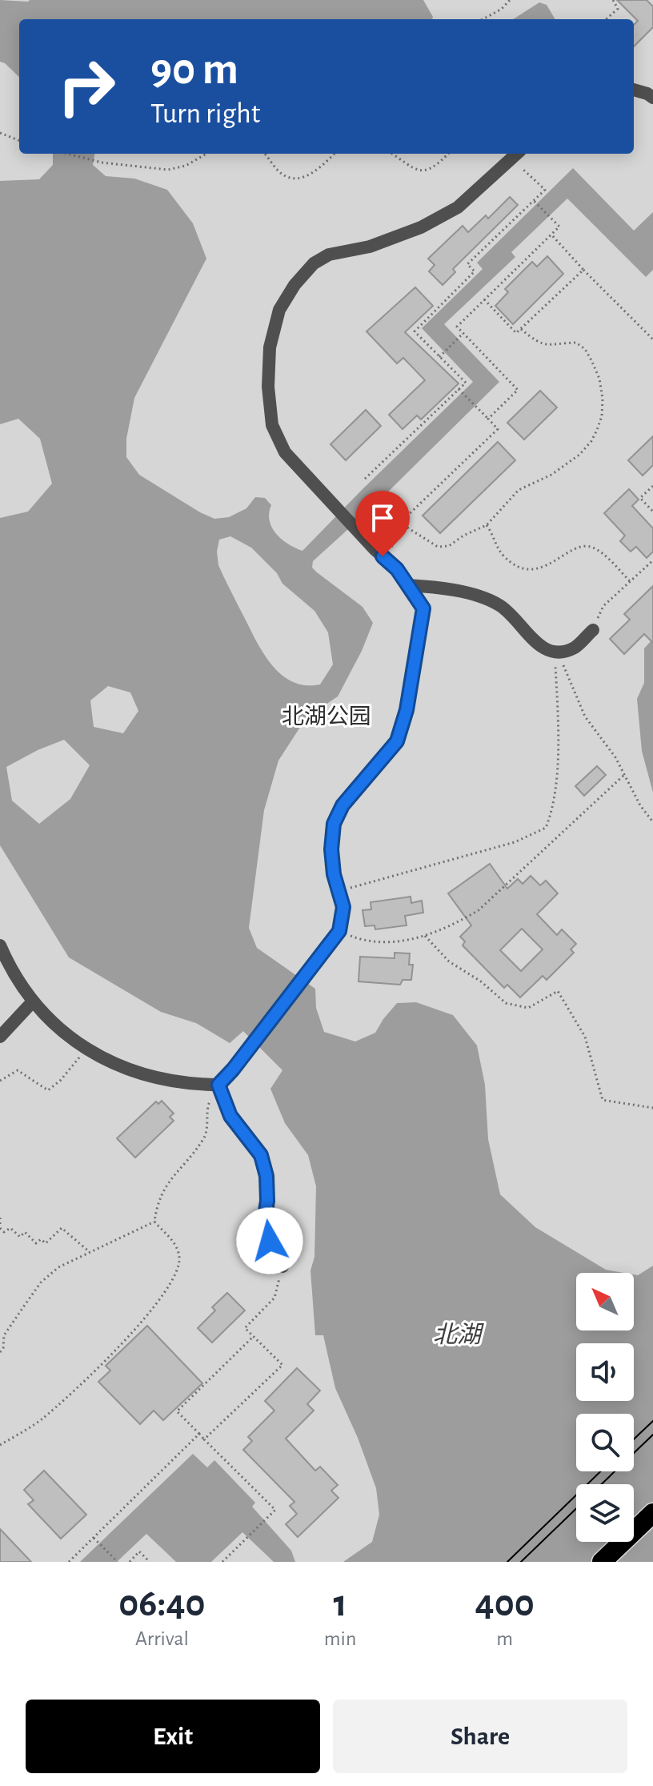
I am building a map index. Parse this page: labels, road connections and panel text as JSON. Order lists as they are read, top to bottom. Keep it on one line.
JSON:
{"water":["北湖"],"parks":["北湖公园"],"north":"top left","page":{"turn":["90 m","Turn right"],"eta":["06:40","Arrival","1","min","400","m"],"buttons":["Exit","Share"]}}
